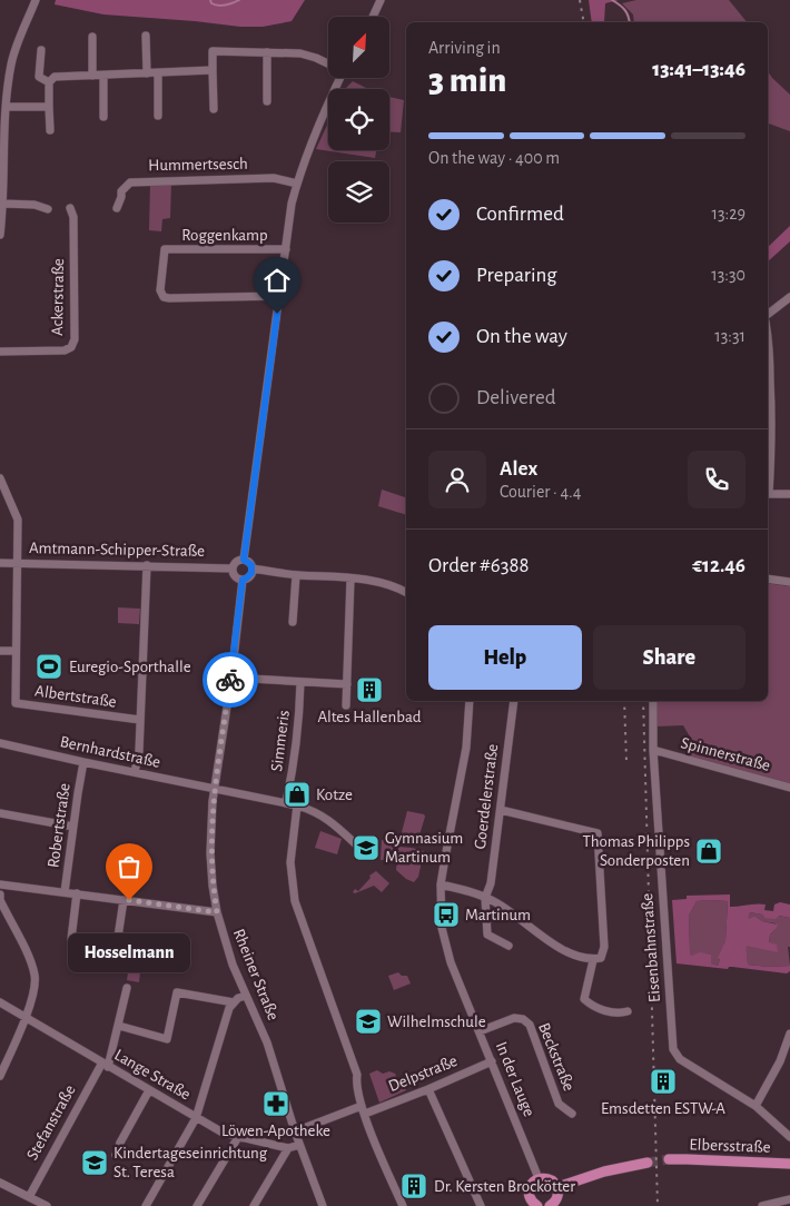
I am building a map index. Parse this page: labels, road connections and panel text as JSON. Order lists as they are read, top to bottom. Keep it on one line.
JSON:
{"streets":{"main road":["Elbersstraße"],"street":["Hummertsesch","Roggenkamp","Ackerstraße","Amtmann-Schipper-Straße","Albertstraße","Simmeris","Bernhardstraße","Spinnerstraße","Goerdelerstraße","Robertstraße","Eisenbahnstraße","Rheiner Straße","Beckstraße","Delpstraße","Lange Straße","In der Lauge","Stefanstraße"]},"crossings":[["Amtmann-Schipper-Straße","Albertstraße"],["Amtmann-Schipper-Straße","Rheiner Straße"],["Simmeris","Bernhardstraße"],["Bernhardstraße","Robertstraße"],["Bernhardstraße","Rheiner Straße"],["Spinnerstraße","Eisenbahnstraße"],["Rheiner Straße","Delpstraße"],["Rheiner Straße","Lange Straße"],["Beckstraße","In der Lauge"],["Delpstraße","In der Lauge"],["Lange Straße","Stefanstraße"]],"places":{"sports":["Euregio-Sporthalle"],"building":["Altes Hallenbad","Emsdetten ESTW-A","Dr. Kersten Brockötter"],"shop":["Kotze","Thomas Philipps Sonderposten"],"school or university":["Gymnasium Martinum","Wilhelmschule","Kindertageseinrichtung St. Teresa"],"other":["Hosselmann"],"bus stop":["Martinum"],"pharmacy":["Löwen-Apotheke"]},"north":"top right","page":{"heading":["3 min","Arriving in","13:41–13:46"],"panel":["Alex","Courier · 4.4","Order #6388","€12.46"],"bar":"On the way · 400 m","list":[["Confirmed","13:29"],["Preparing","13:30"],["On the way","13:31"],"Delivered"],"buttons":["Help","Share"],"bubble":"Hosselmann"}}
